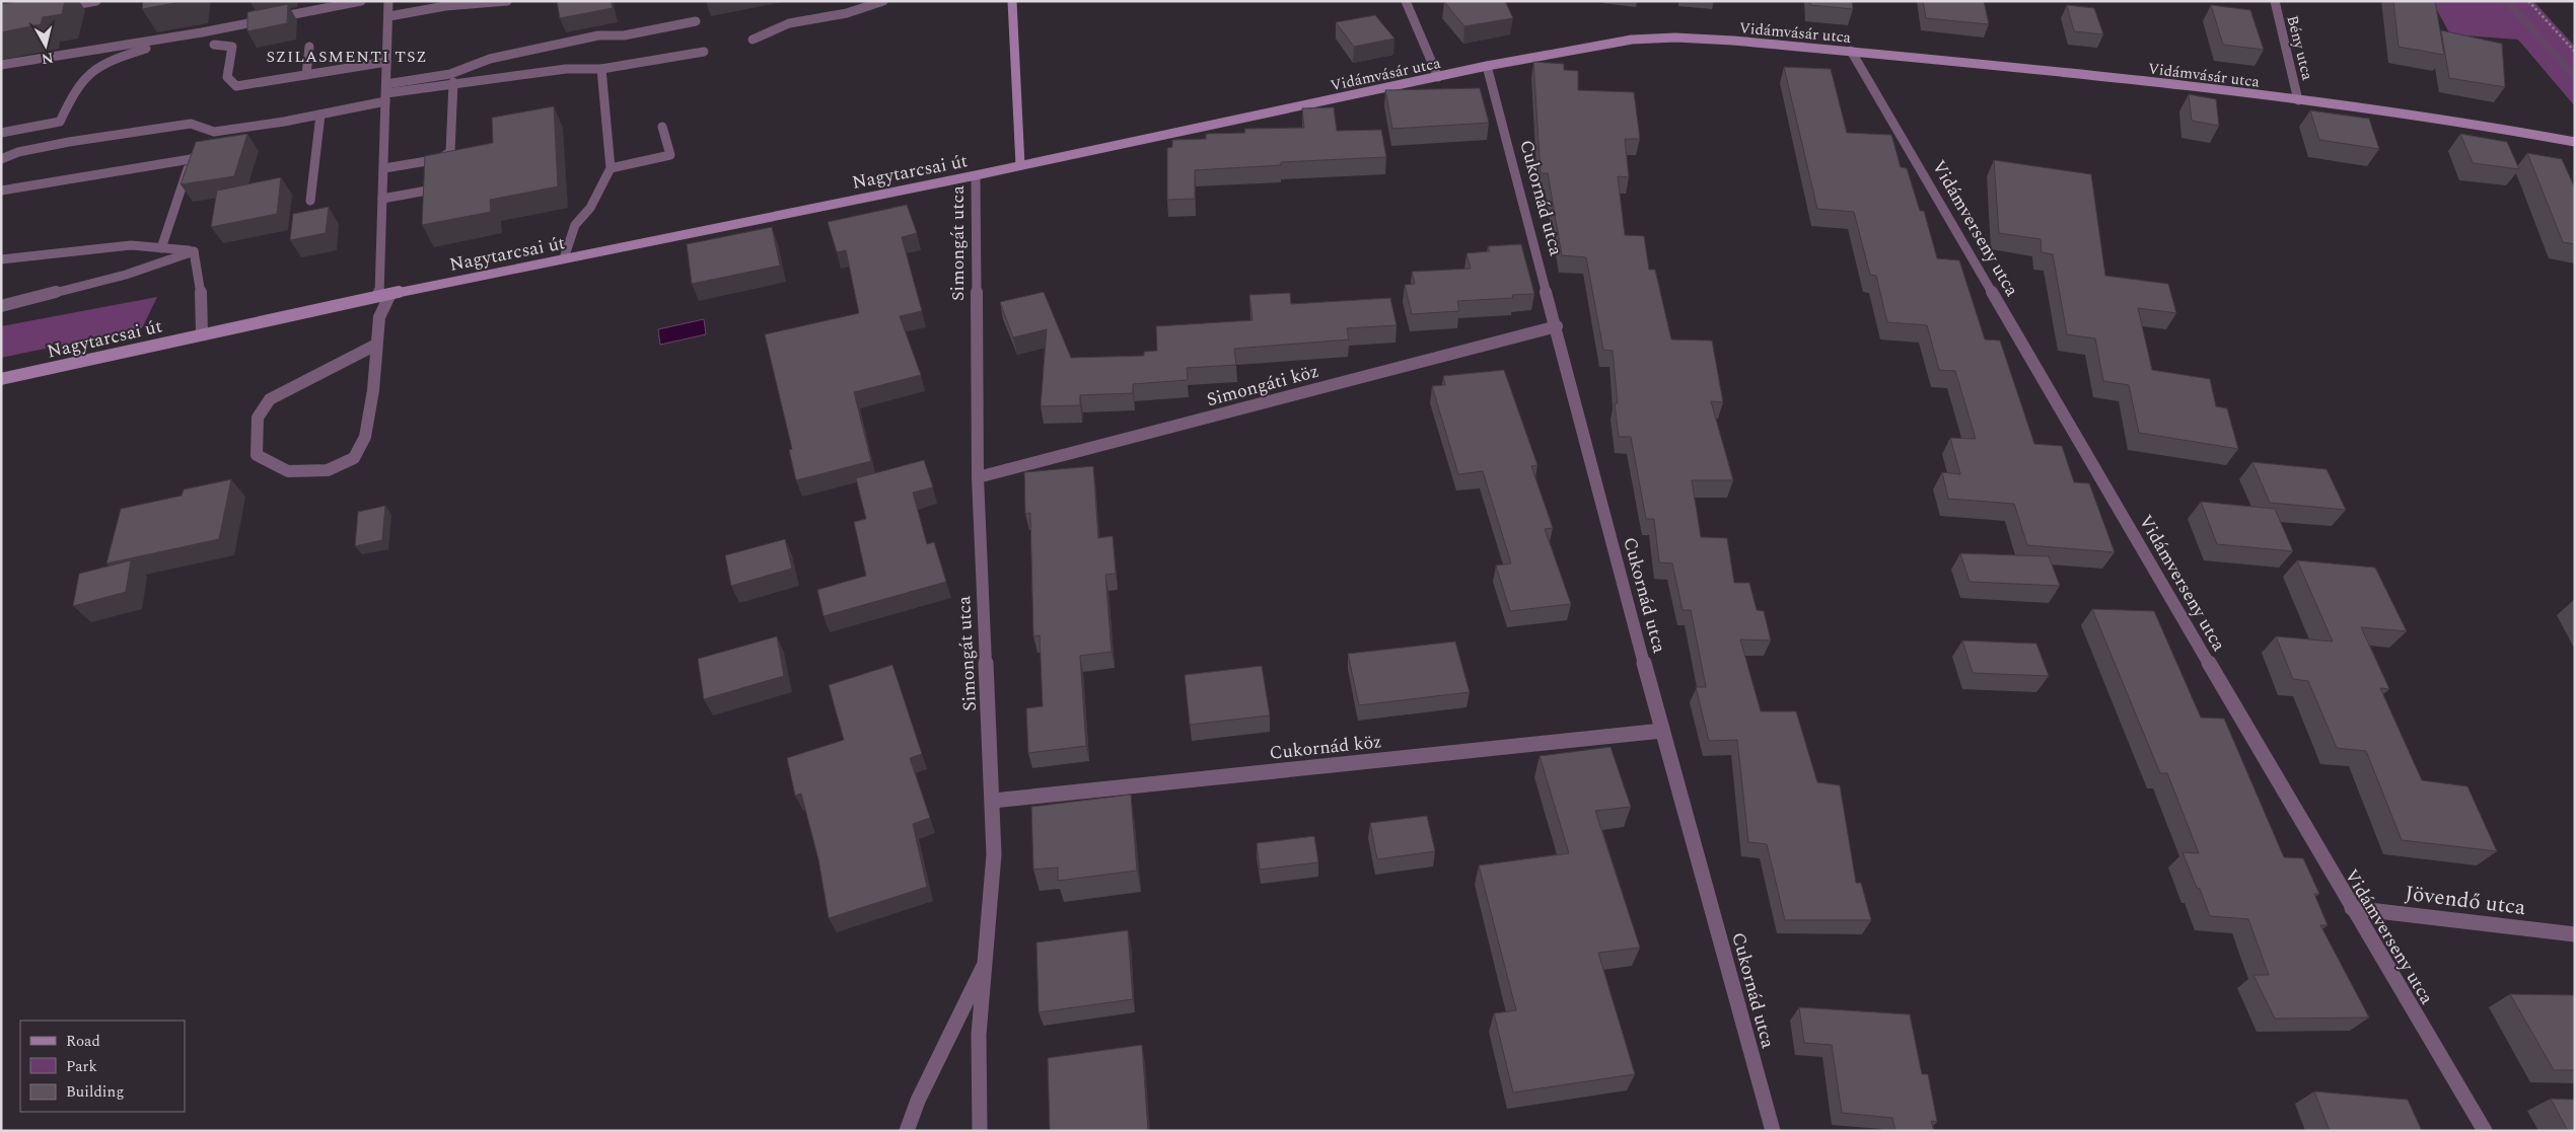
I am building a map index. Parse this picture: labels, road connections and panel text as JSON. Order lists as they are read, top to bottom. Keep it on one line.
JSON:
{"streets":{"main road":["Vidámvásár utca","Nagytarcsai út"],"street":["Bény utca","Cukornád utca","Vidámverseny utca","Simongát utca","Simongáti köz","Cukornád köz","Jövendő utca"]},"crossings":[["Vidámvásár utca","Bény utca"],["Vidámvásár utca","Nagytarcsai út"],["Vidámvásár utca","Cukornád utca"],["Vidámvásár utca","Vidámverseny utca"],["Nagytarcsai út","Simongát utca"],["Cukornád utca","Simongáti köz"],["Cukornád utca","Cukornád köz"],["Vidámverseny utca","Jövendő utca"],["Simongát utca","Simongáti köz"],["Simongát utca","Cukornád köz"]],"districts":["SZILASMENTI TSZ"],"legend":["Road","Park","Building"],"north":"bottom"}
